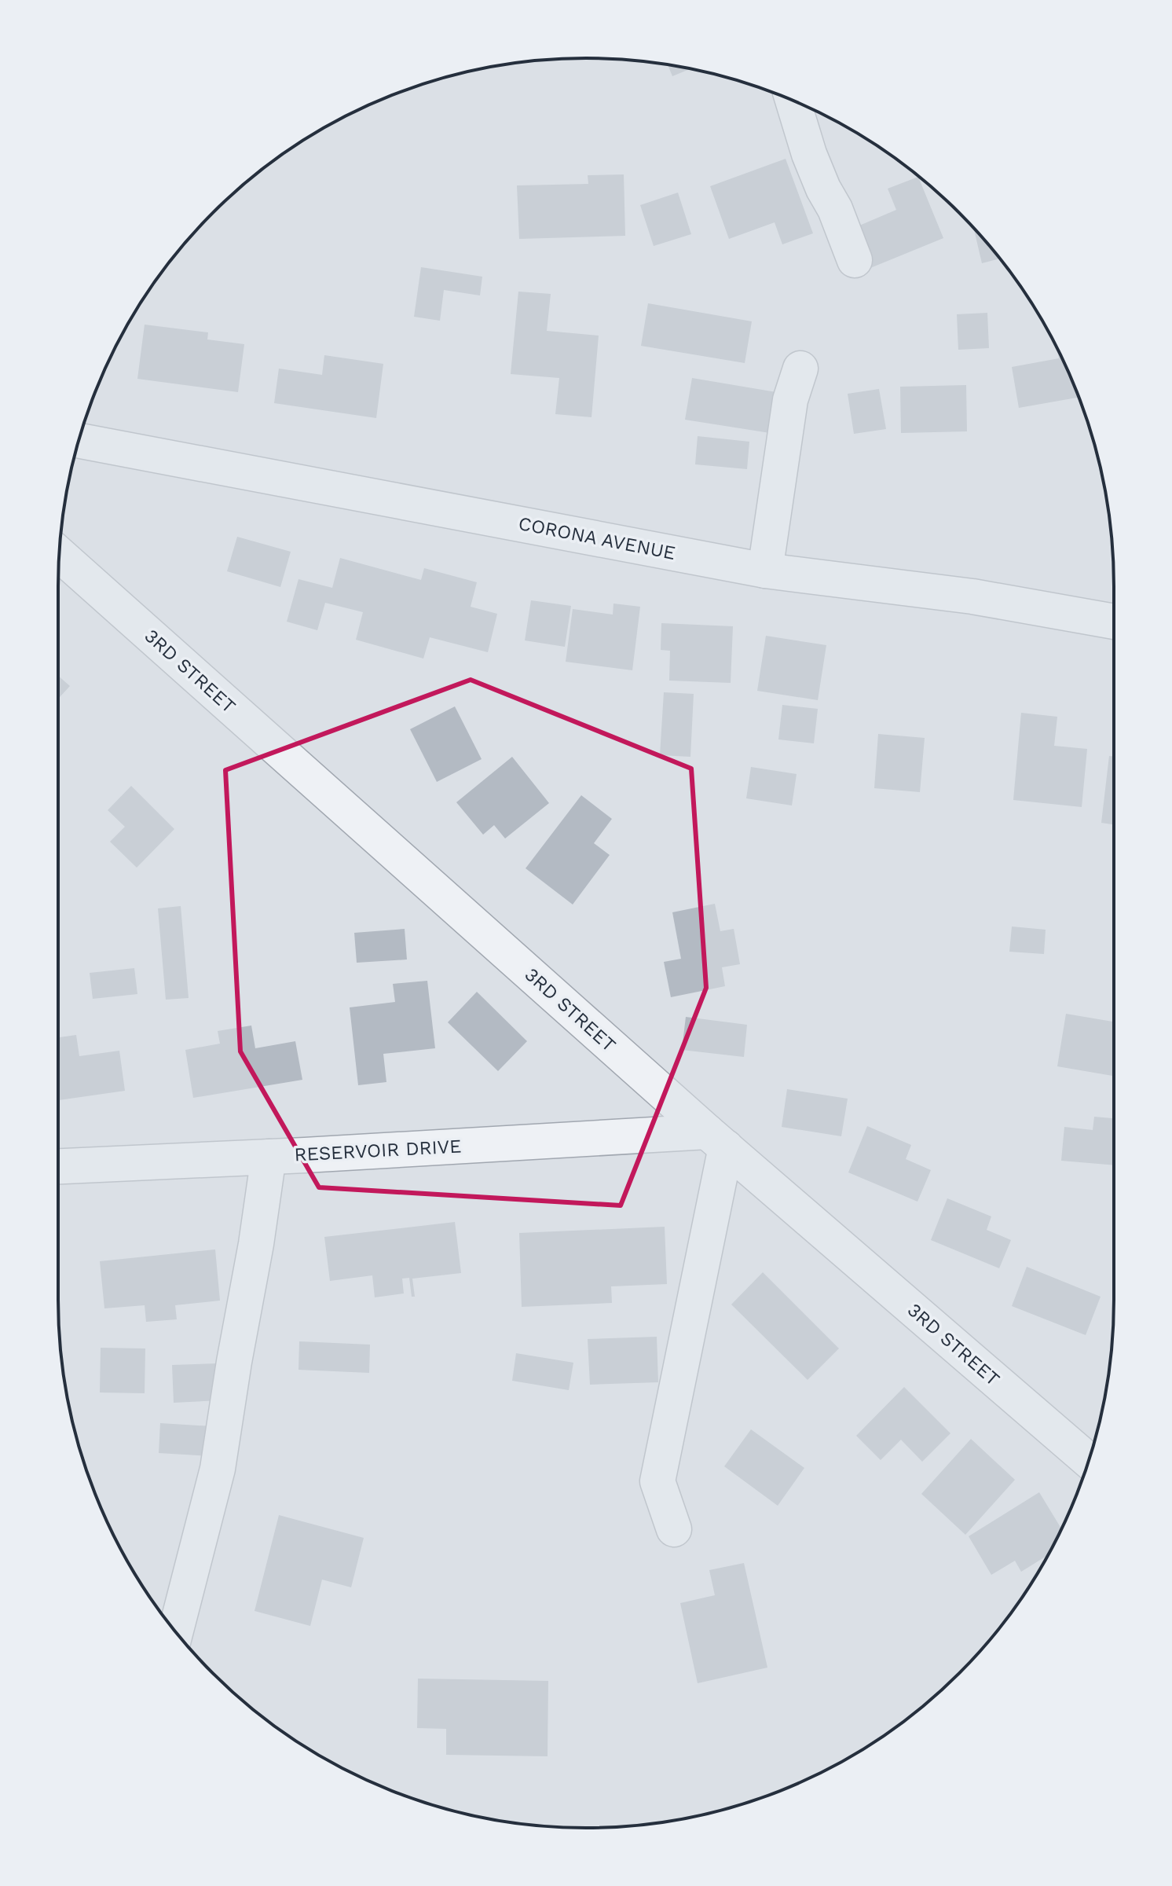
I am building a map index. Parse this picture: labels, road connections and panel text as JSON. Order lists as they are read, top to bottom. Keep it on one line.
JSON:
{"streets":{"street":["CORONA AVENUE","3RD STREET","RESERVOIR DRIVE"]},"crossings":[["3RD STREET","RESERVOIR DRIVE"]]}
